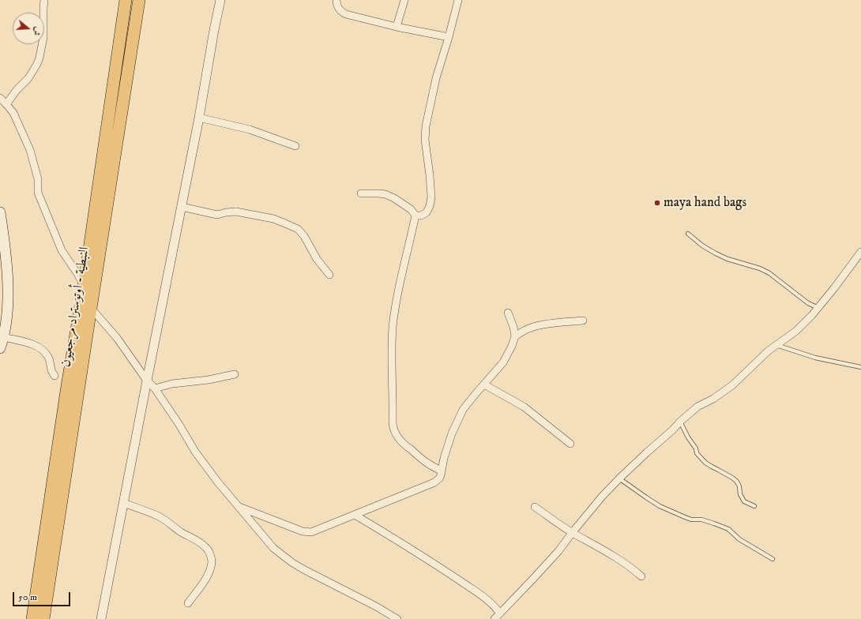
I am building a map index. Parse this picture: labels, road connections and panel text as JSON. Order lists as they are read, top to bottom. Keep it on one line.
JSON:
{"streets":{"highway":["النبطية - أوتوستراد مرجعيون"]},"places":["maya hand bags"],"scale_bar":"50 m","north":"right"}
